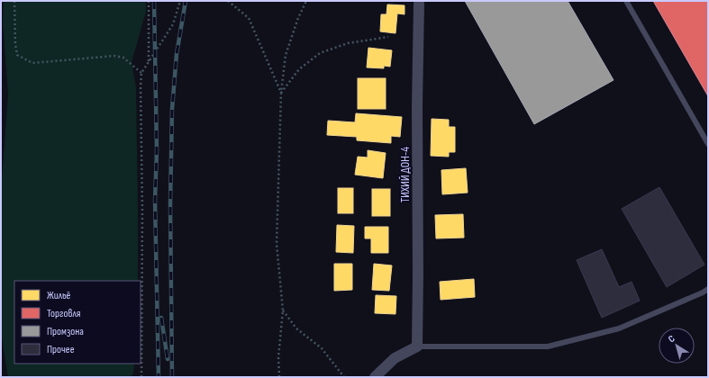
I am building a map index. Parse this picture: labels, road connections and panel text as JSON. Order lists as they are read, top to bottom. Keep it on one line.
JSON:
{"streets":{"street":["ТИХИЙ ДОН-4"]},"legend":["Жильё","Торговля","Промзона","Прочее"],"north":"top left"}
